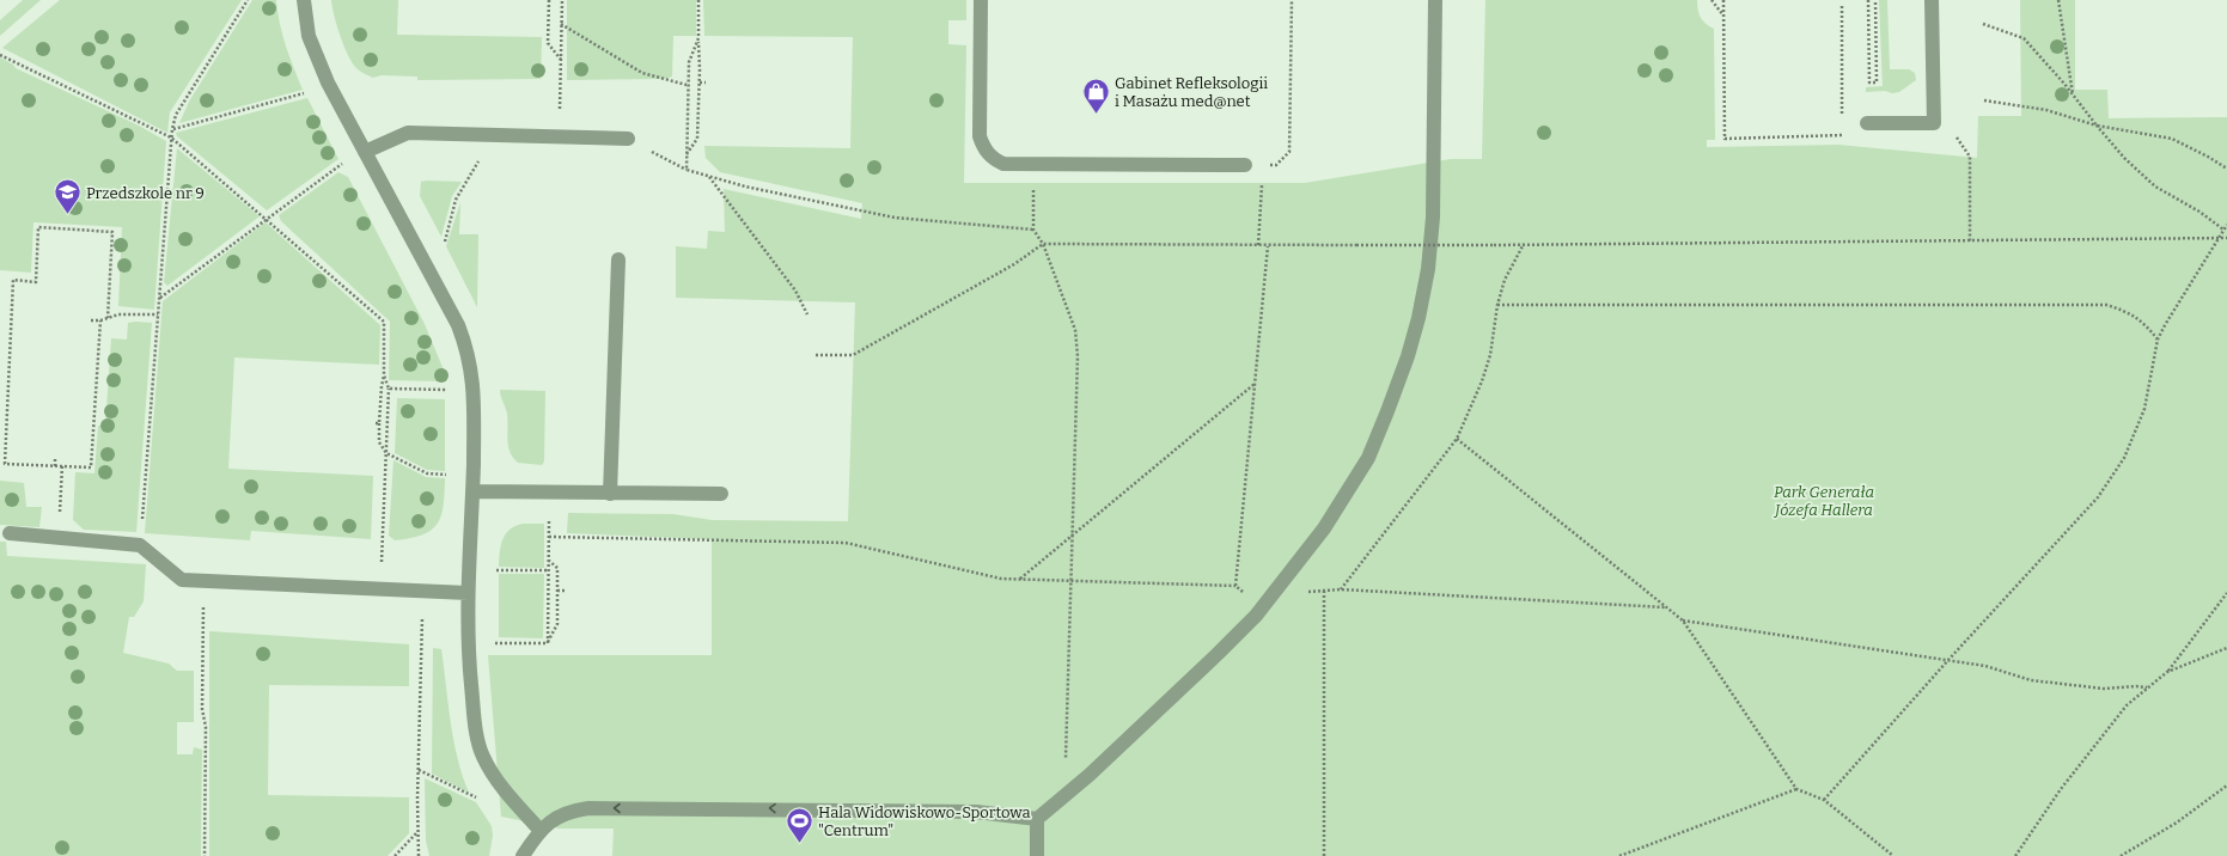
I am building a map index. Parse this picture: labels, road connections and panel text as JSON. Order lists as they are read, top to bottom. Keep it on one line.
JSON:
{"parks":["Park Generała Józefa Hallera"],"places":{"shop":["Gabinet Refleksologii i Masażu med@net"],"school or university":["Przedszkole nr 9"],"sports":["Hala Widowiskowo-Sportowa \"Centrum\""]}}
